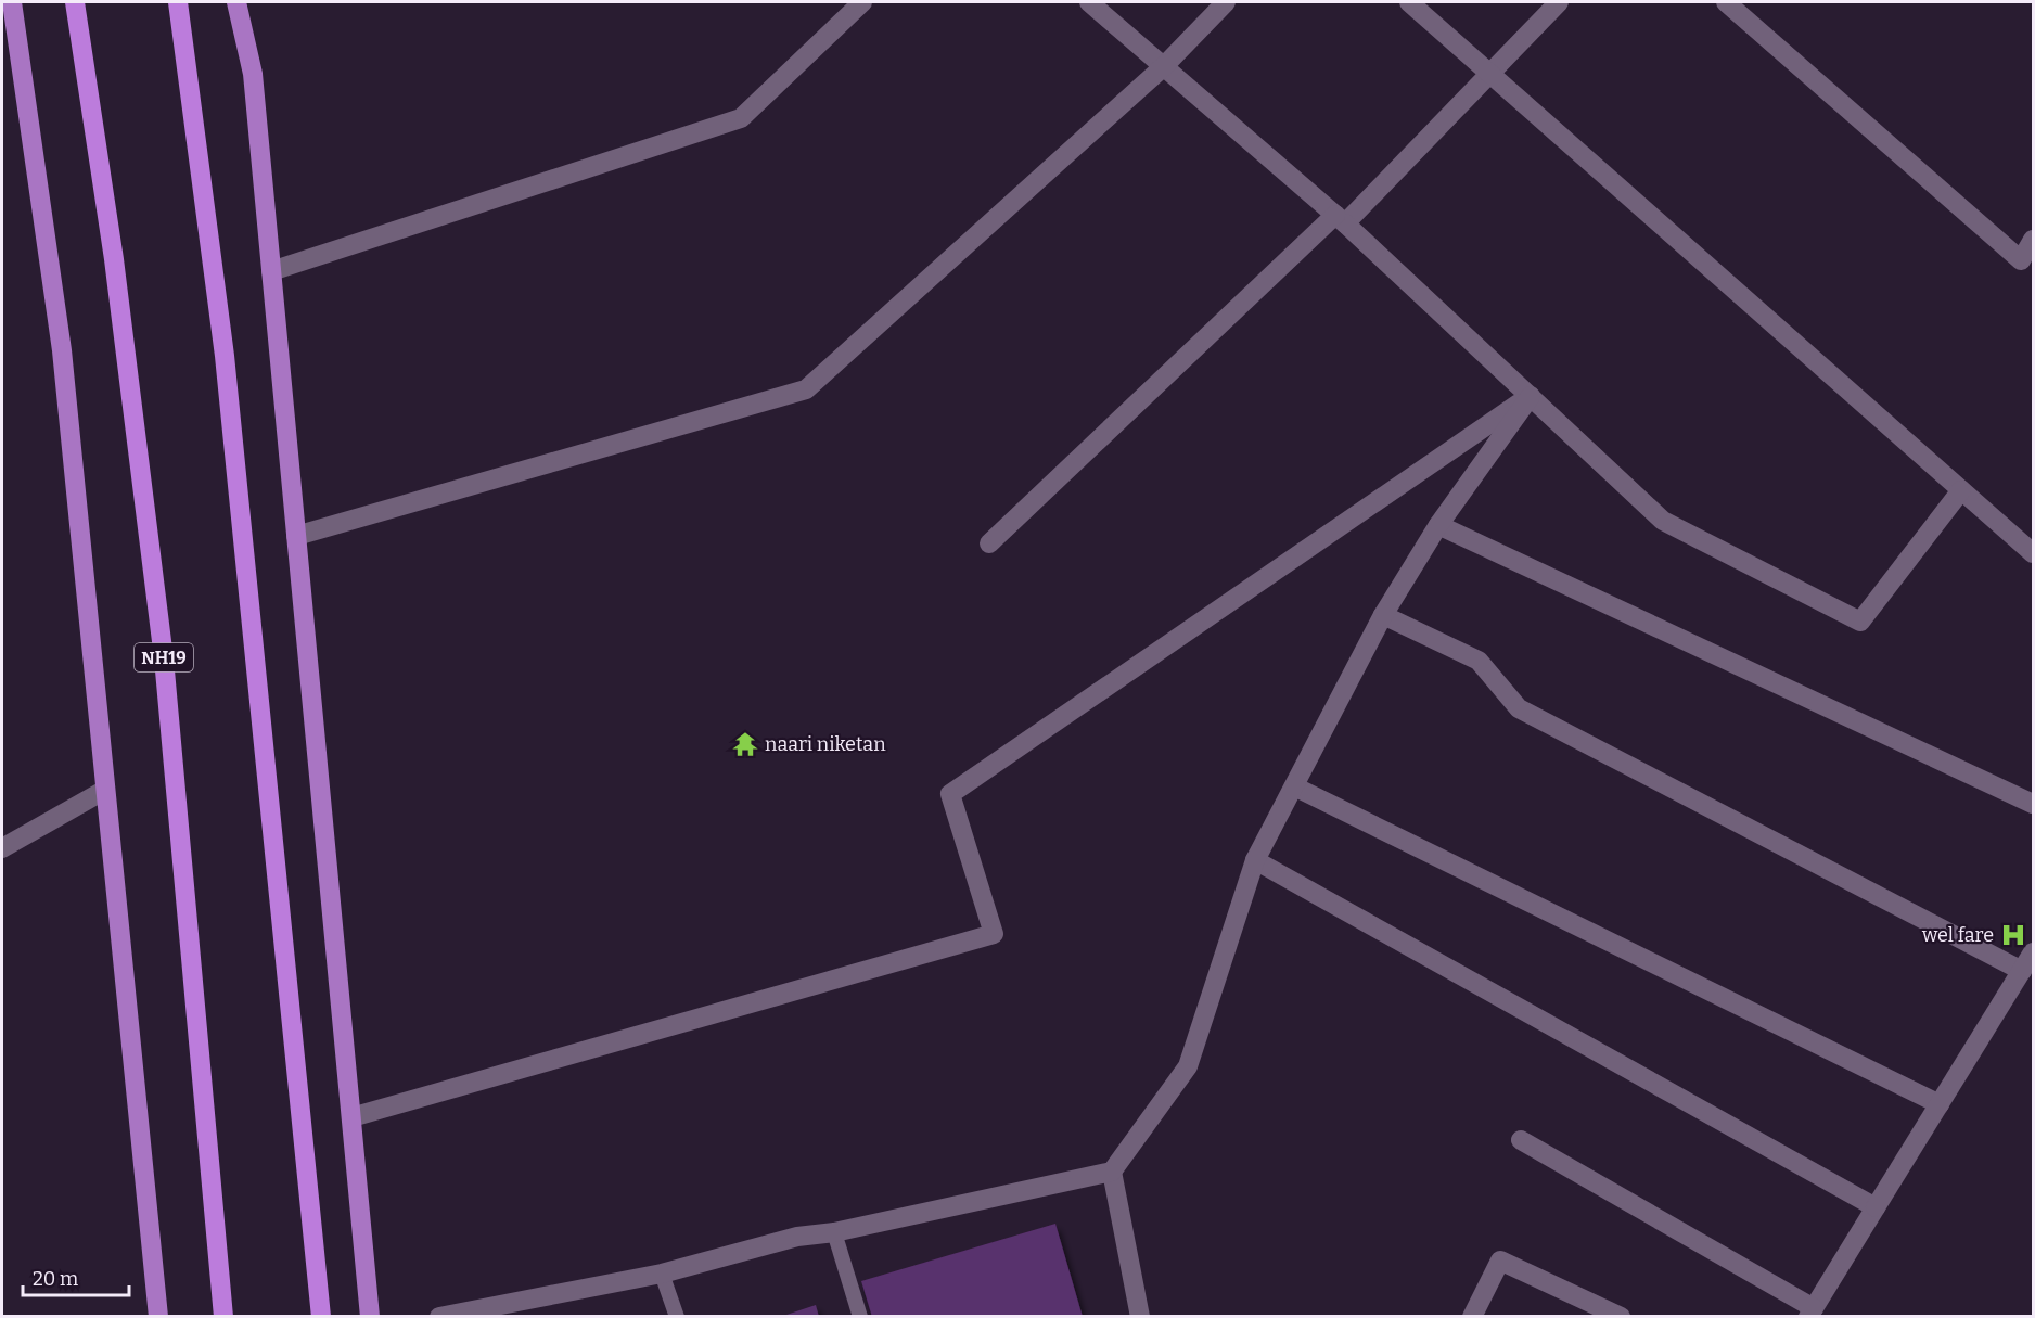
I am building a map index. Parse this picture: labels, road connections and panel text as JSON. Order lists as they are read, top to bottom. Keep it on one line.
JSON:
{"streets":{"highway":["NH19"]},"places":{"temple":["naari niketan"],"hospital":["wel fare"]},"scale_bar":"20 m"}
